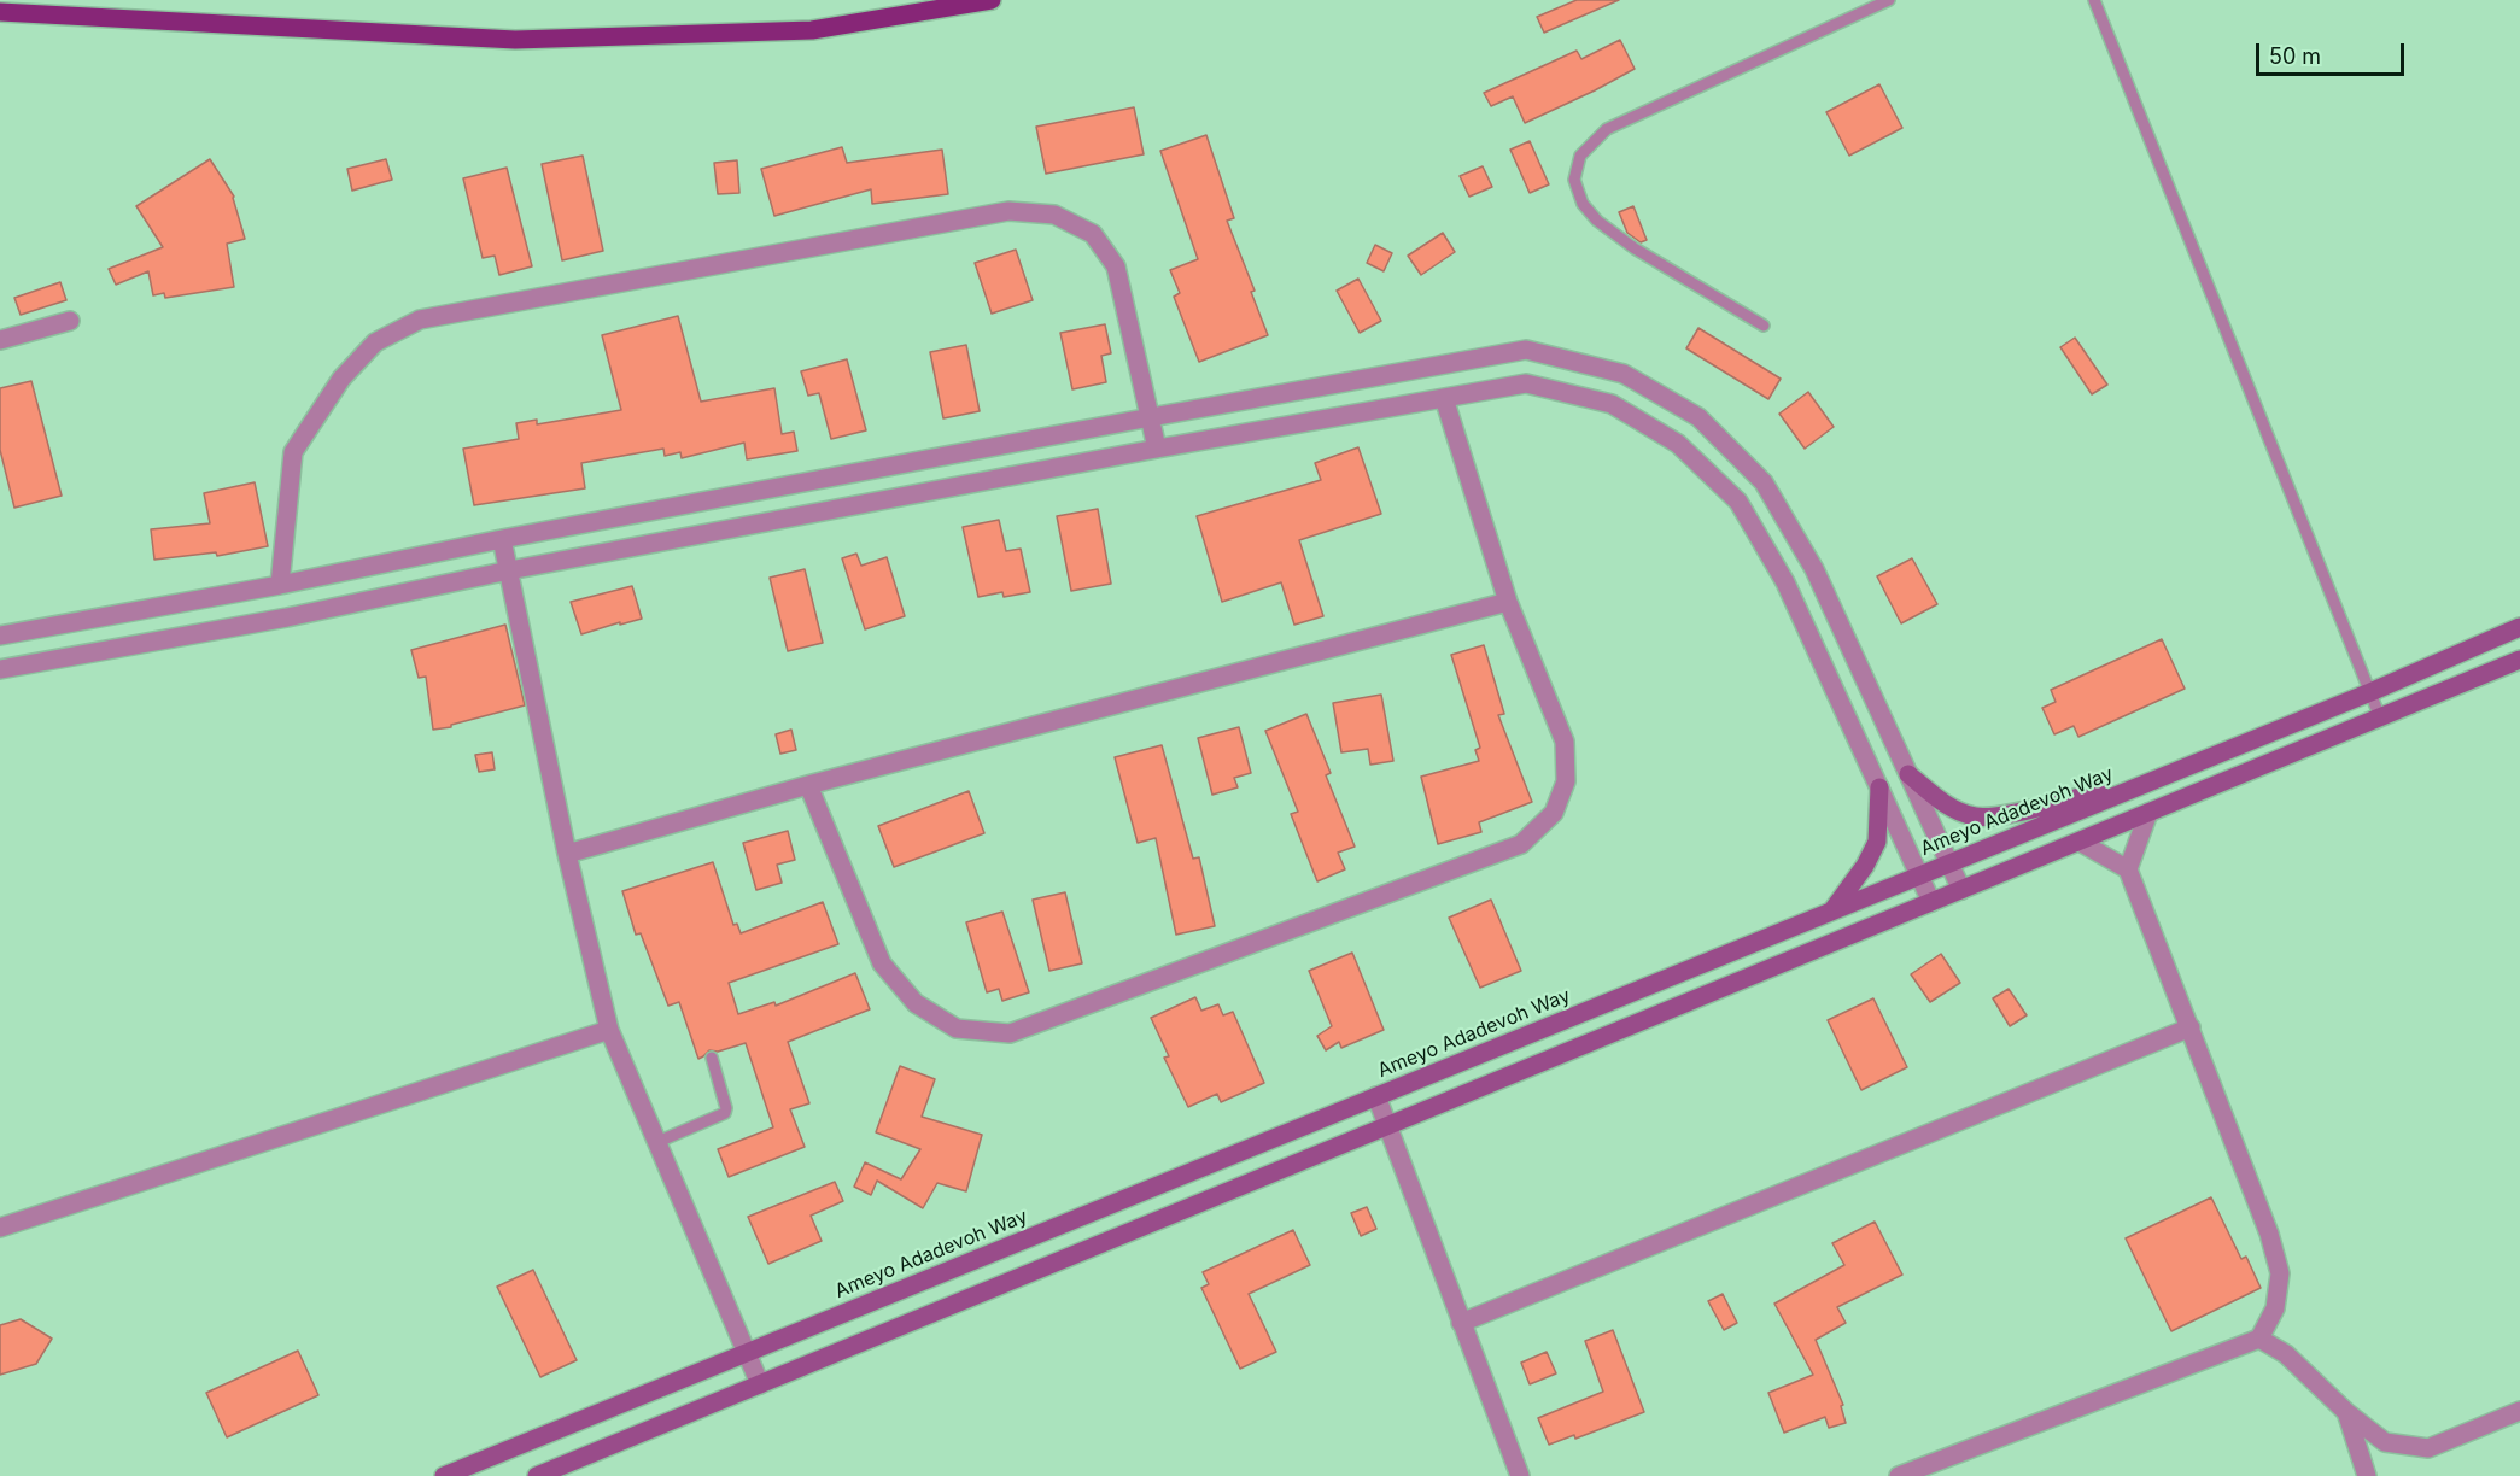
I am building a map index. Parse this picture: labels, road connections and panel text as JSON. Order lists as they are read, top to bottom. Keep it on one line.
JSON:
{"streets":{"street":["Ameyo Adadevoh Way"]},"scale_bar":"50 m"}
